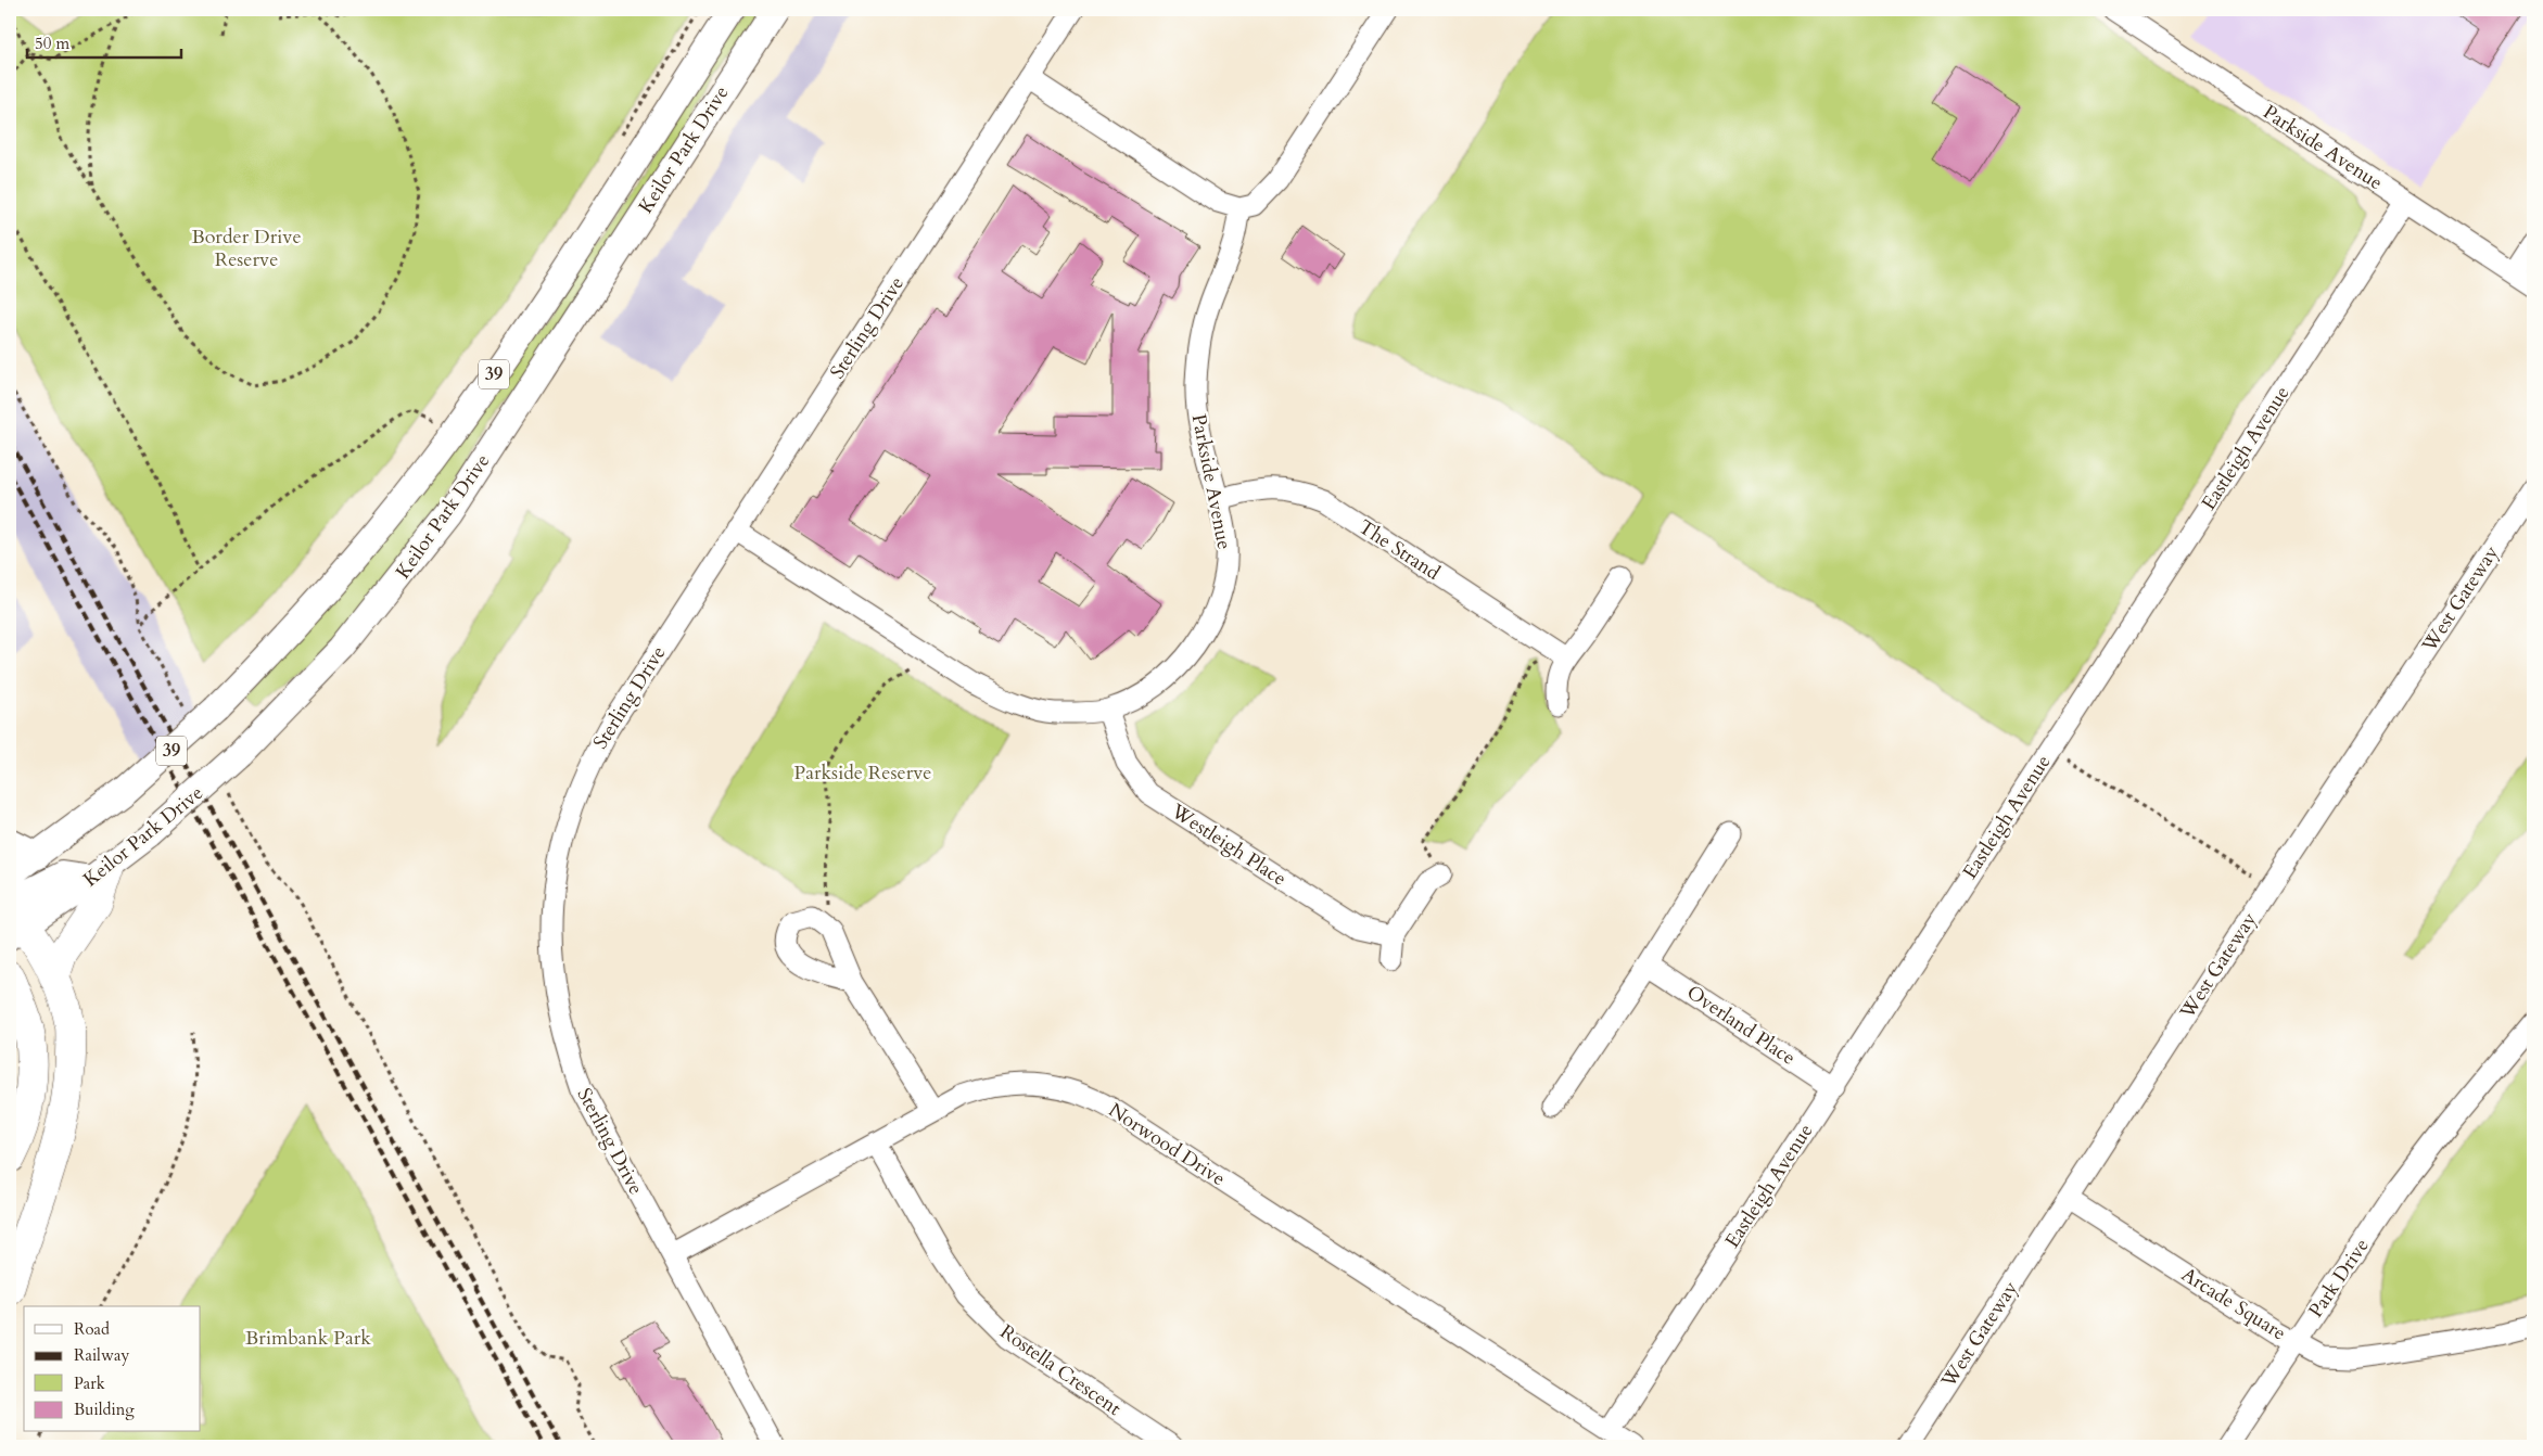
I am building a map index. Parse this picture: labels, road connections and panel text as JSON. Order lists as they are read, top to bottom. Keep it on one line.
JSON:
{"streets":{"main road":["Keilor Park Drive","39"],"street":["Parkside Avenue","Sterling Drive","Eastleigh Avenue","The Strand","West Gateway","Westleigh Place","Overland Place","Norwood Drive","Park Drive","Arcade Square","Rostella Crescent"]},"crossings":[["Parkside Avenue","Sterling Drive"],["Parkside Avenue","Eastleigh Avenue"],["Parkside Avenue","The Strand"],["Parkside Avenue","Westleigh Place"],["Sterling Drive","Norwood Drive"],["Eastleigh Avenue","Overland Place"],["Eastleigh Avenue","Norwood Drive"],["West Gateway","Arcade Square"],["Norwood Drive","Rostella Crescent"],["Park Drive","Arcade Square"]],"parks":["Border Drive Reserve","Parkside Reserve","Brimbank Park"],"legend":["Road","Railway","Park","Building"],"scale_bar":"50 m"}
